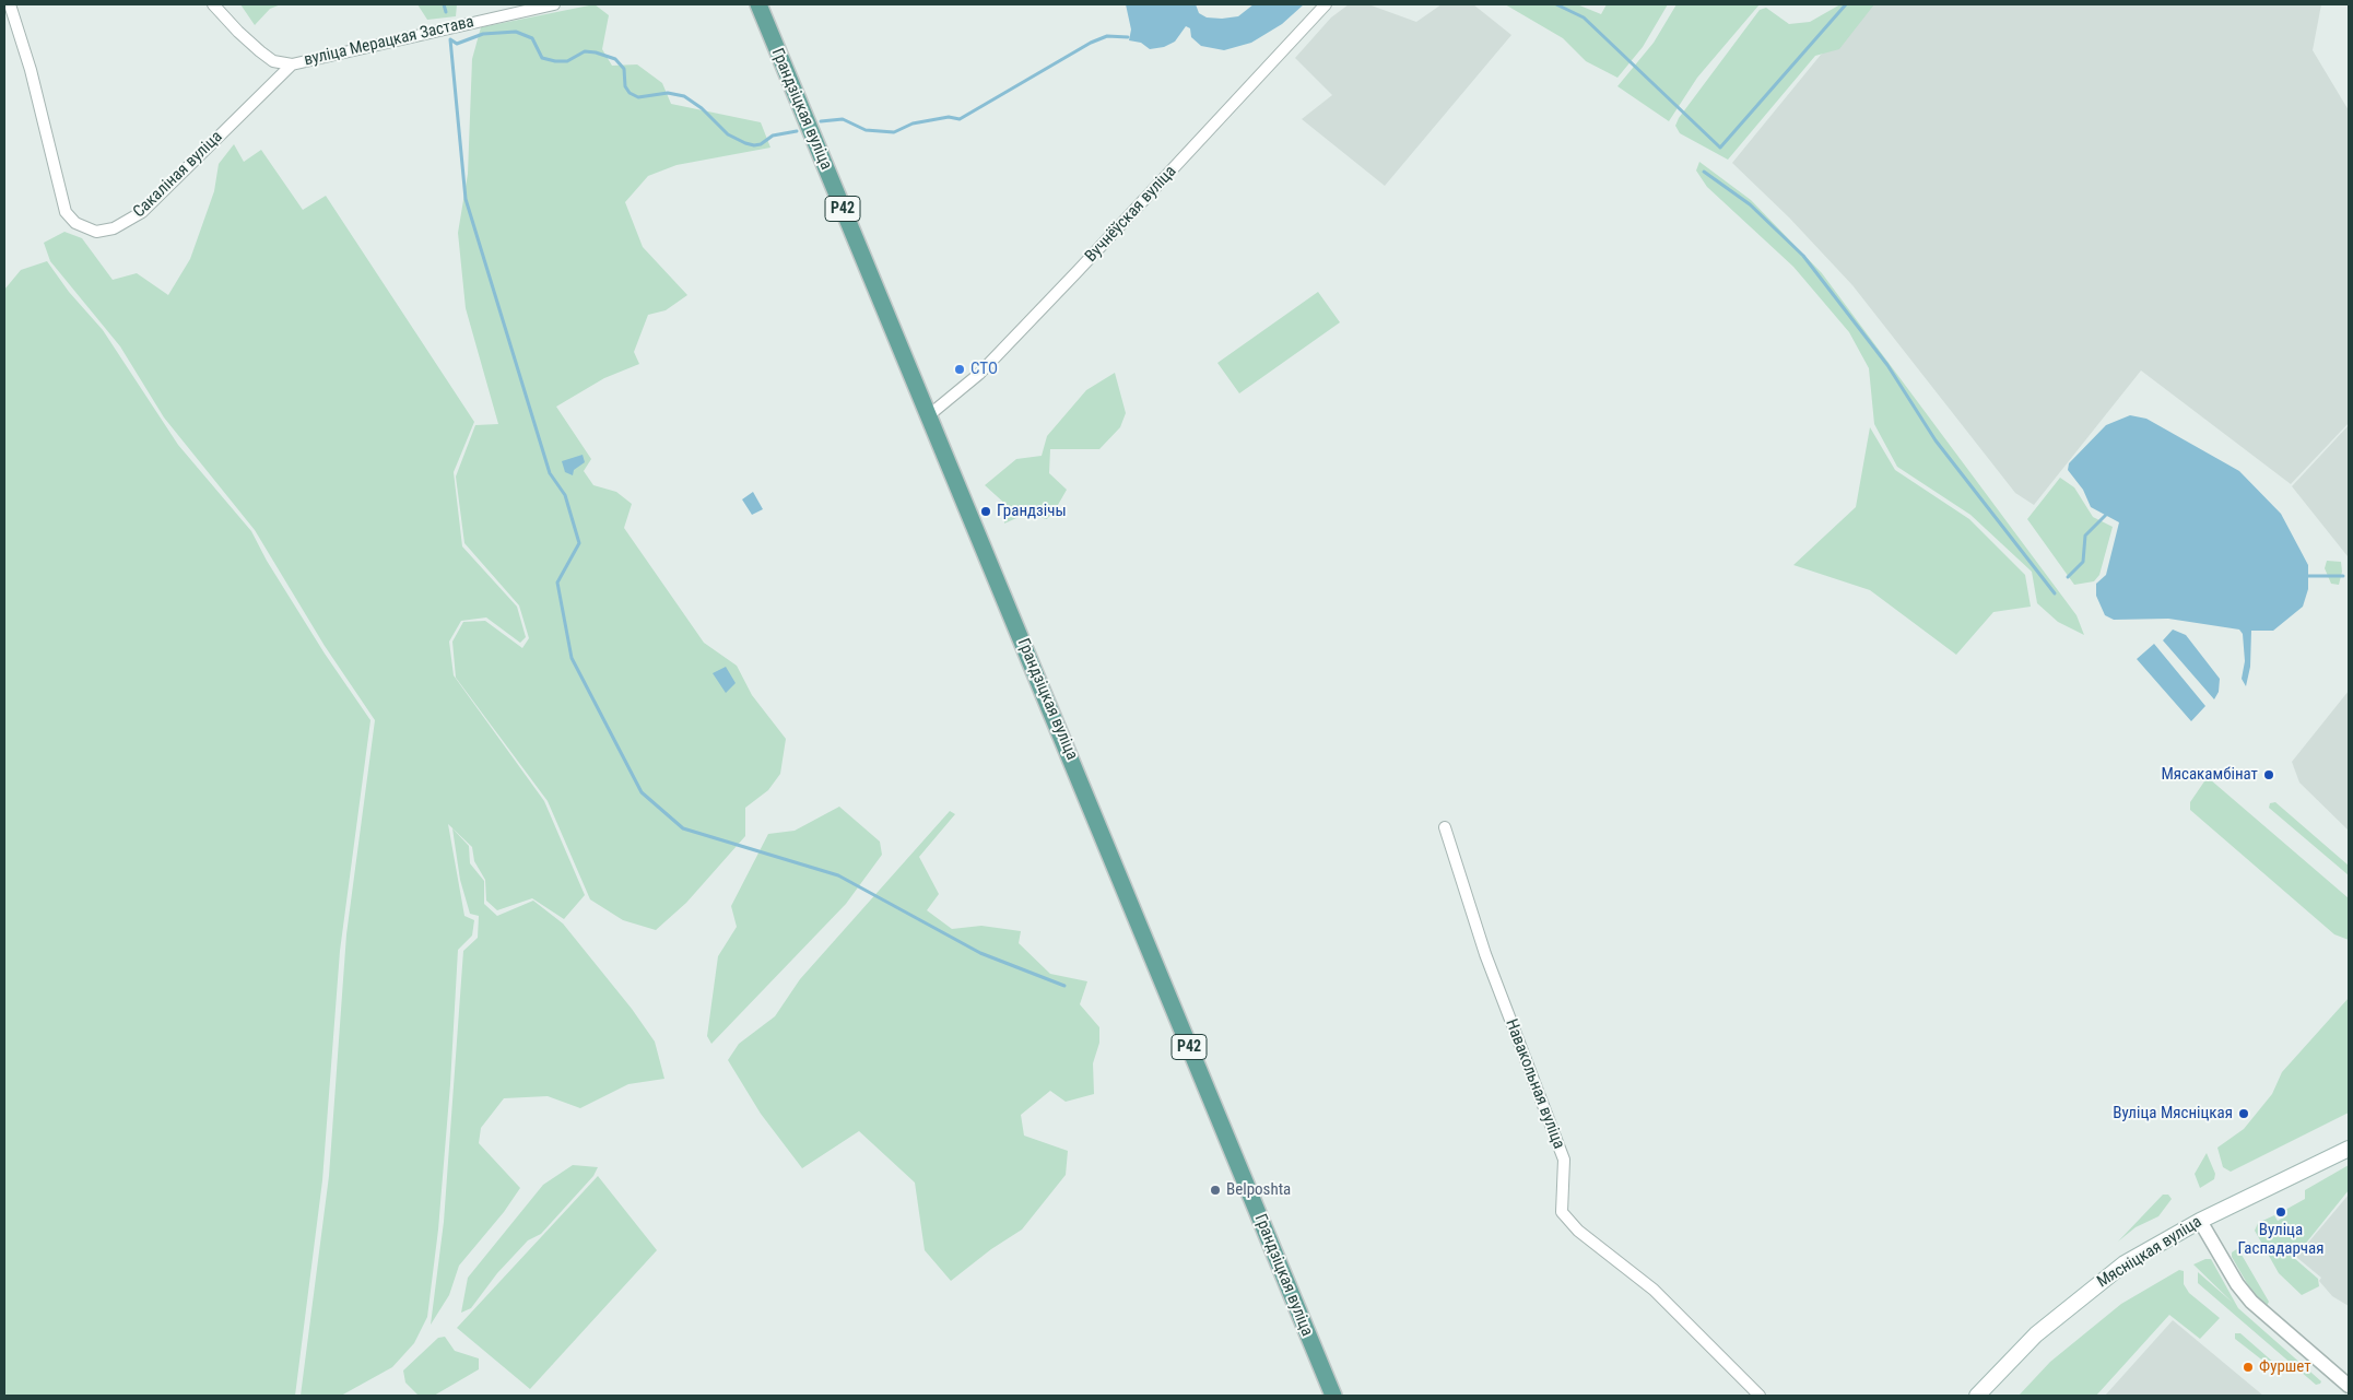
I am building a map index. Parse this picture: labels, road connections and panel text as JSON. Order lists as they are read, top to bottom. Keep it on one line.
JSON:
{"streets":{"main road":["Грандзіцкая вуліца","Р42","Мясніцкая вуліца"],"street":["вуліца Мерацкая Застава","Сакаліная вуліца","Вучнёўская вуліца","Навакольная вуліца"]},"crossings":[["вуліца Мерацкая Застава","Сакаліная вуліца"],["Грандзіцкая вуліца","Вучнёўская вуліца"]],"places":["СТО","Грандзічы","Мясакамбінат","Вуліца Мясніцкая","Belposhta","Вуліца Гаспадарчая","Фуршет"]}
